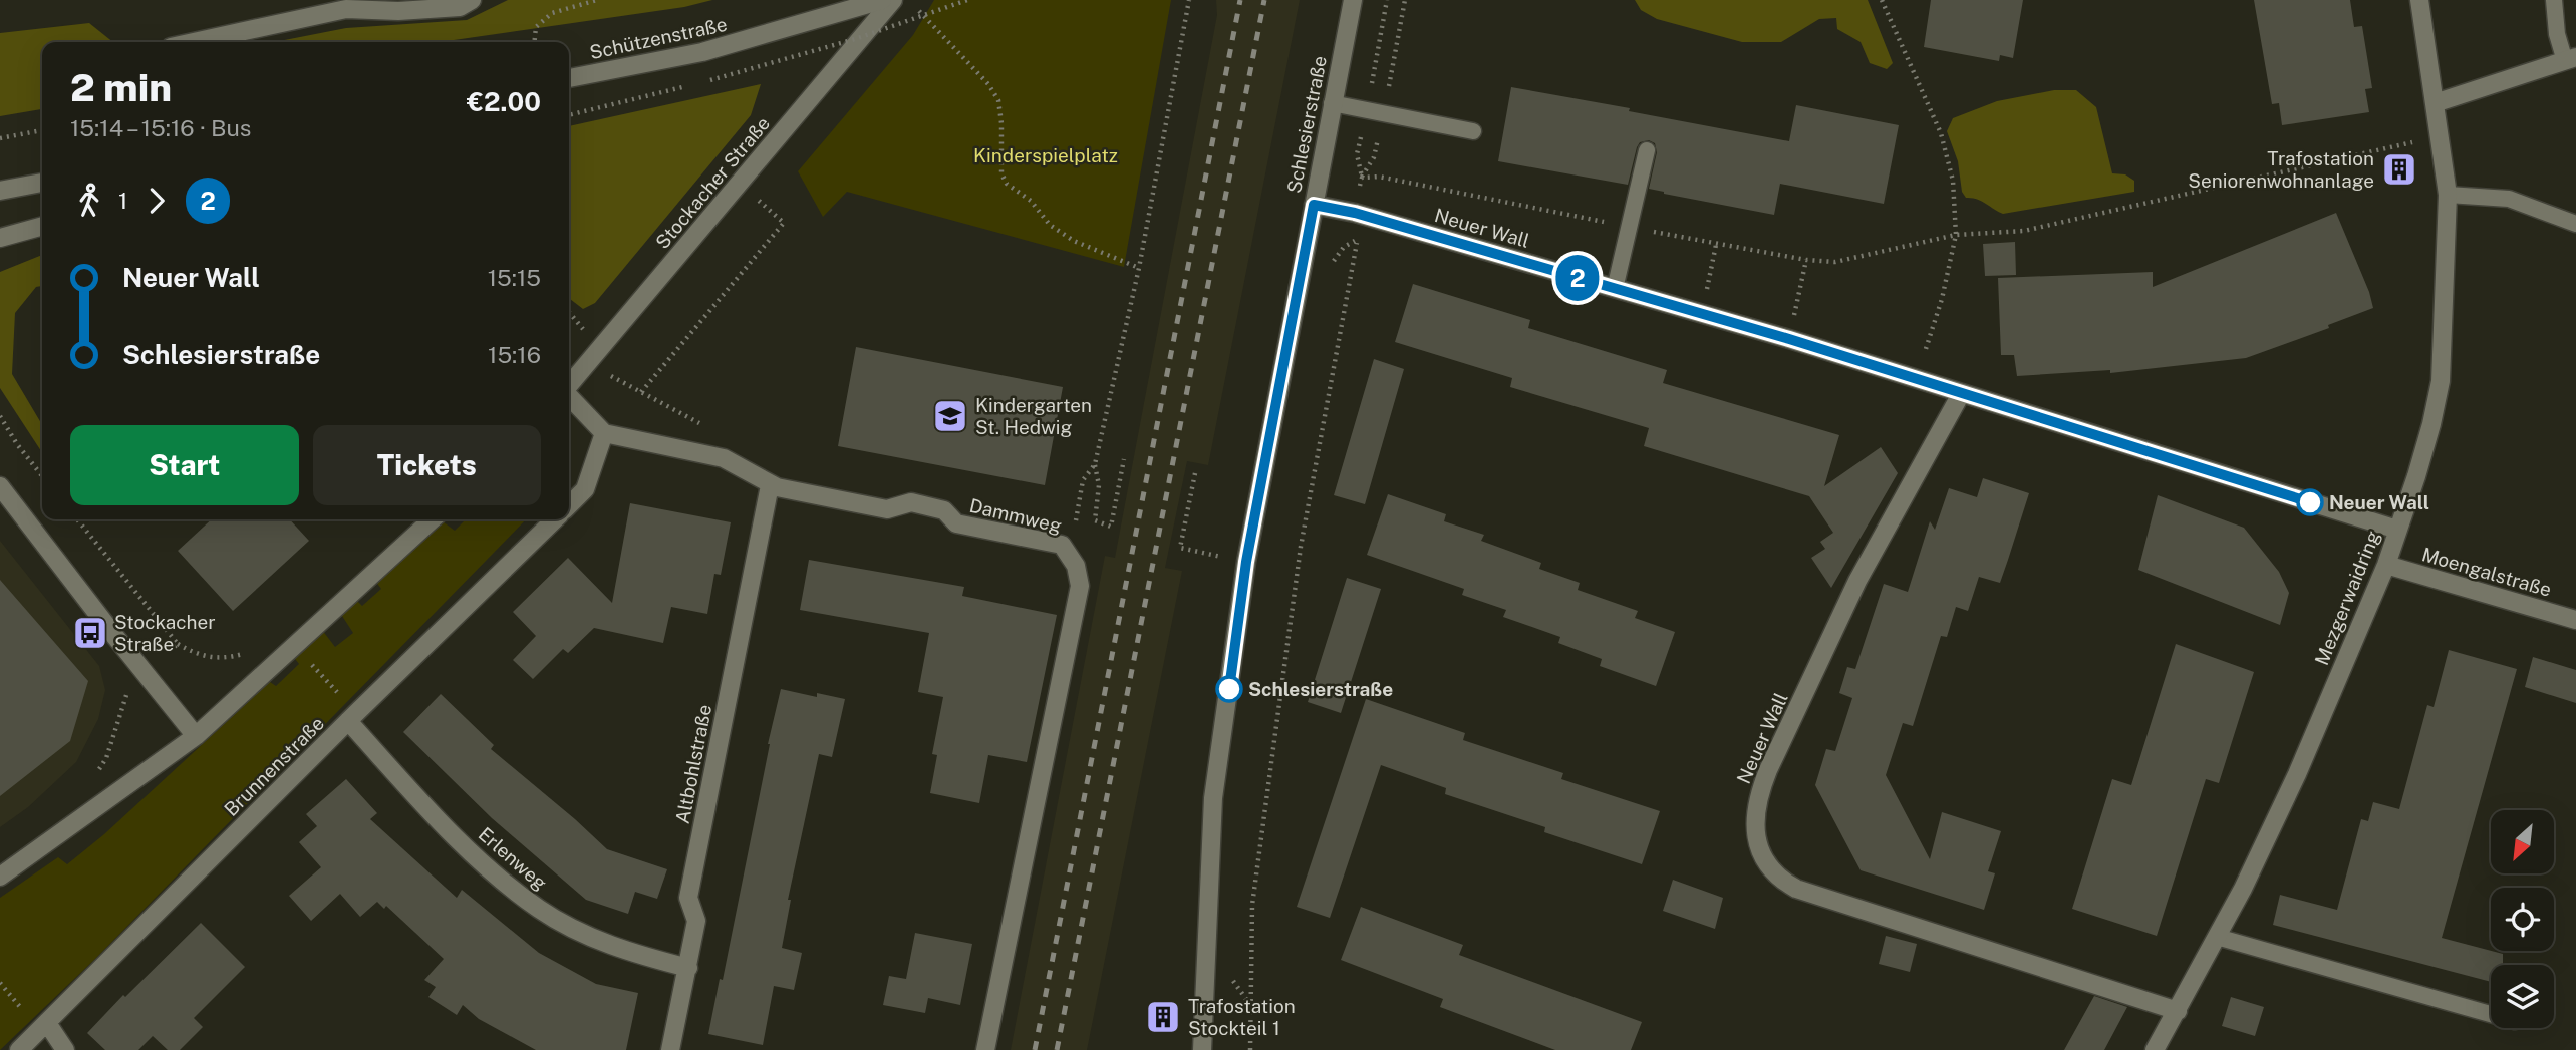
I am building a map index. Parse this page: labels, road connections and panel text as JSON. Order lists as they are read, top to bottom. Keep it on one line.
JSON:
{"streets":{"street":["Schützenstraße","Schlesierstraße","Stockacher Straße","Neuer Wall","Dammweg","Moengalstraße","Mezgerwaidring","Altbohlstraße","Brunnenstraße","Erlenweg"]},"crossings":[["Schlesierstraße","Neuer Wall"],["Neuer Wall","Mezgerwaidring"],["Dammweg","Altbohlstraße"],["Moengalstraße","Mezgerwaidring"],["Altbohlstraße","Erlenweg"],["Brunnenstraße","Erlenweg"]],"parks":["Kinderspielplatz"],"places":{"building":["Trafostation Seniorenwohnanlage","Trafostation Stockteil 1"],"school or university":["Kindergarten St. Hedwig"],"other":["Neuer Wall","Schlesierstraße"],"bus stop":["Stockacher Straße"]},"lines":["bus line 2"],"north":"bottom left","page":{"on_map":"2","heading":["2 min","15:14 – 15:16 · Bus","€2.00"],"legs":["1","2"],"list":[{"name":"Neuer Wall","value":"15:15"},{"name":"Schlesierstraße","value":"15:16"}],"buttons":["Start","Tickets"]}}
